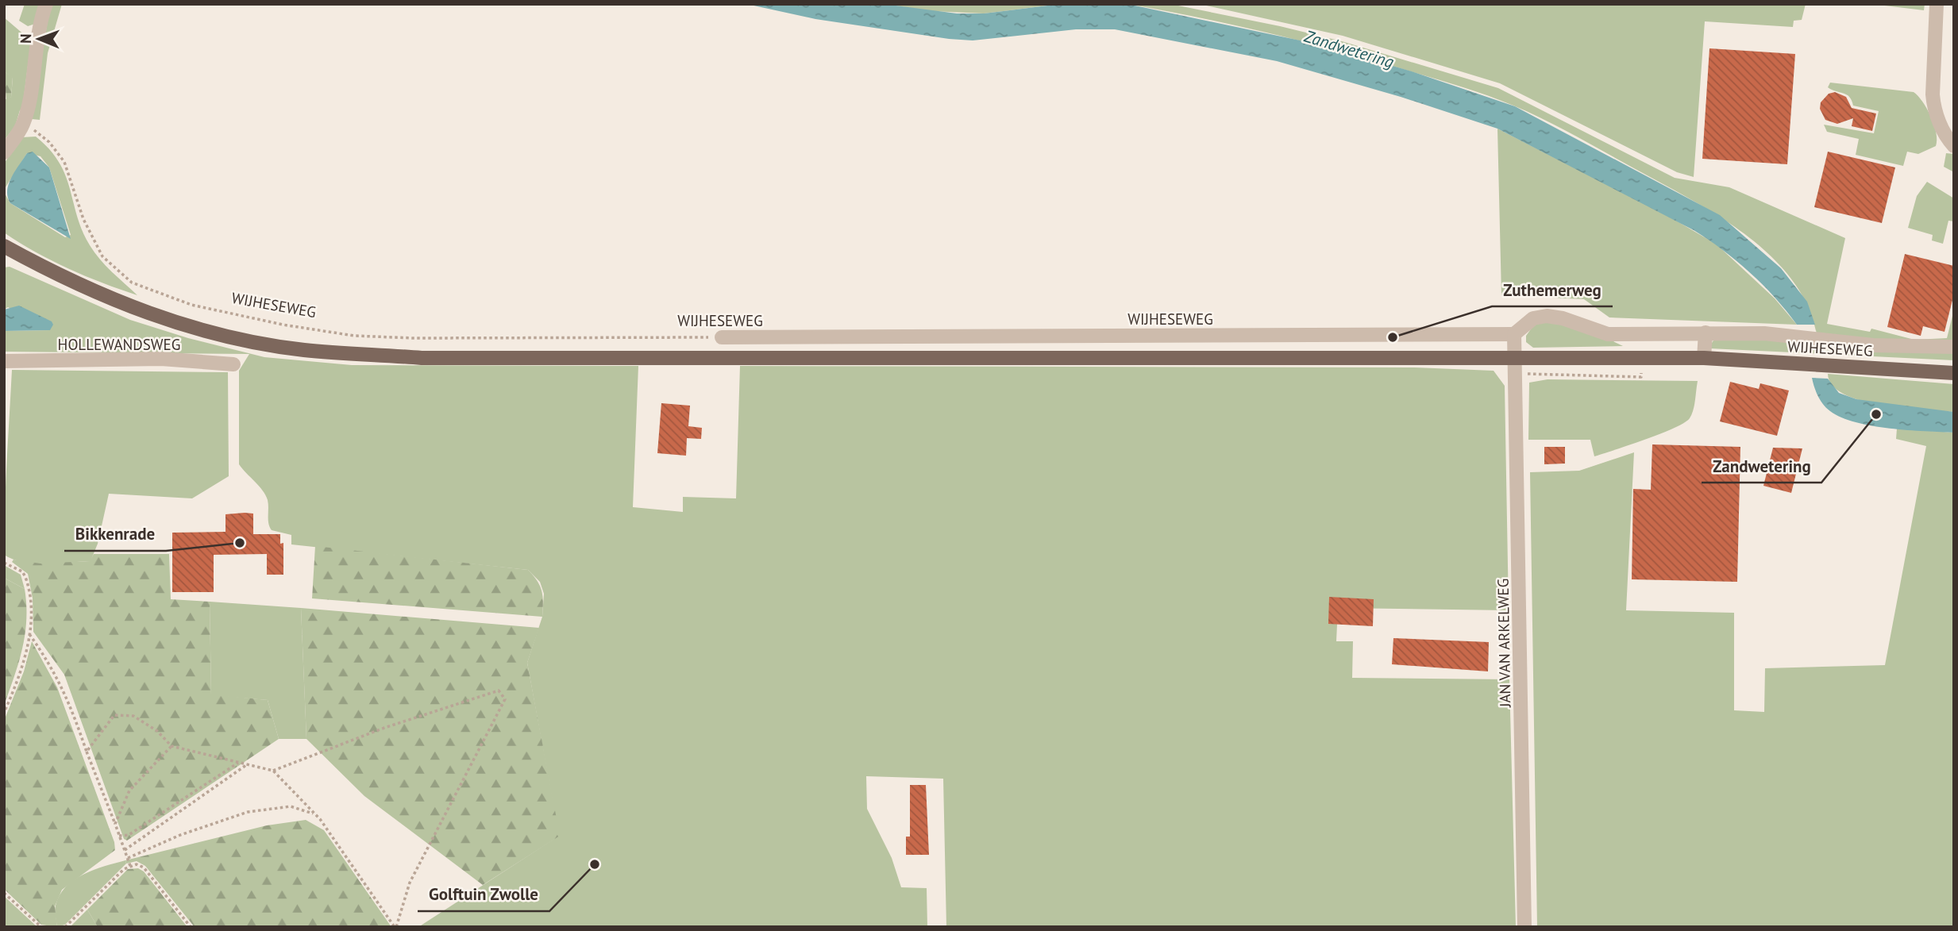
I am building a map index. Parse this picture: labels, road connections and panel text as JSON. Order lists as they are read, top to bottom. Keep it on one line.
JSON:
{"streets":{"main road":["WIJHESEWEG"],"street":["HOLLEWANDSWEG","JAN VAN ARKELWEG"]},"crossings":[["WIJHESEWEG","JAN VAN ARKELWEG"]],"water":["Zandwetering"],"places":["Zuthemerweg","Zandwetering","Bikkenrade","Golftuin Zwolle"],"north":"left"}
